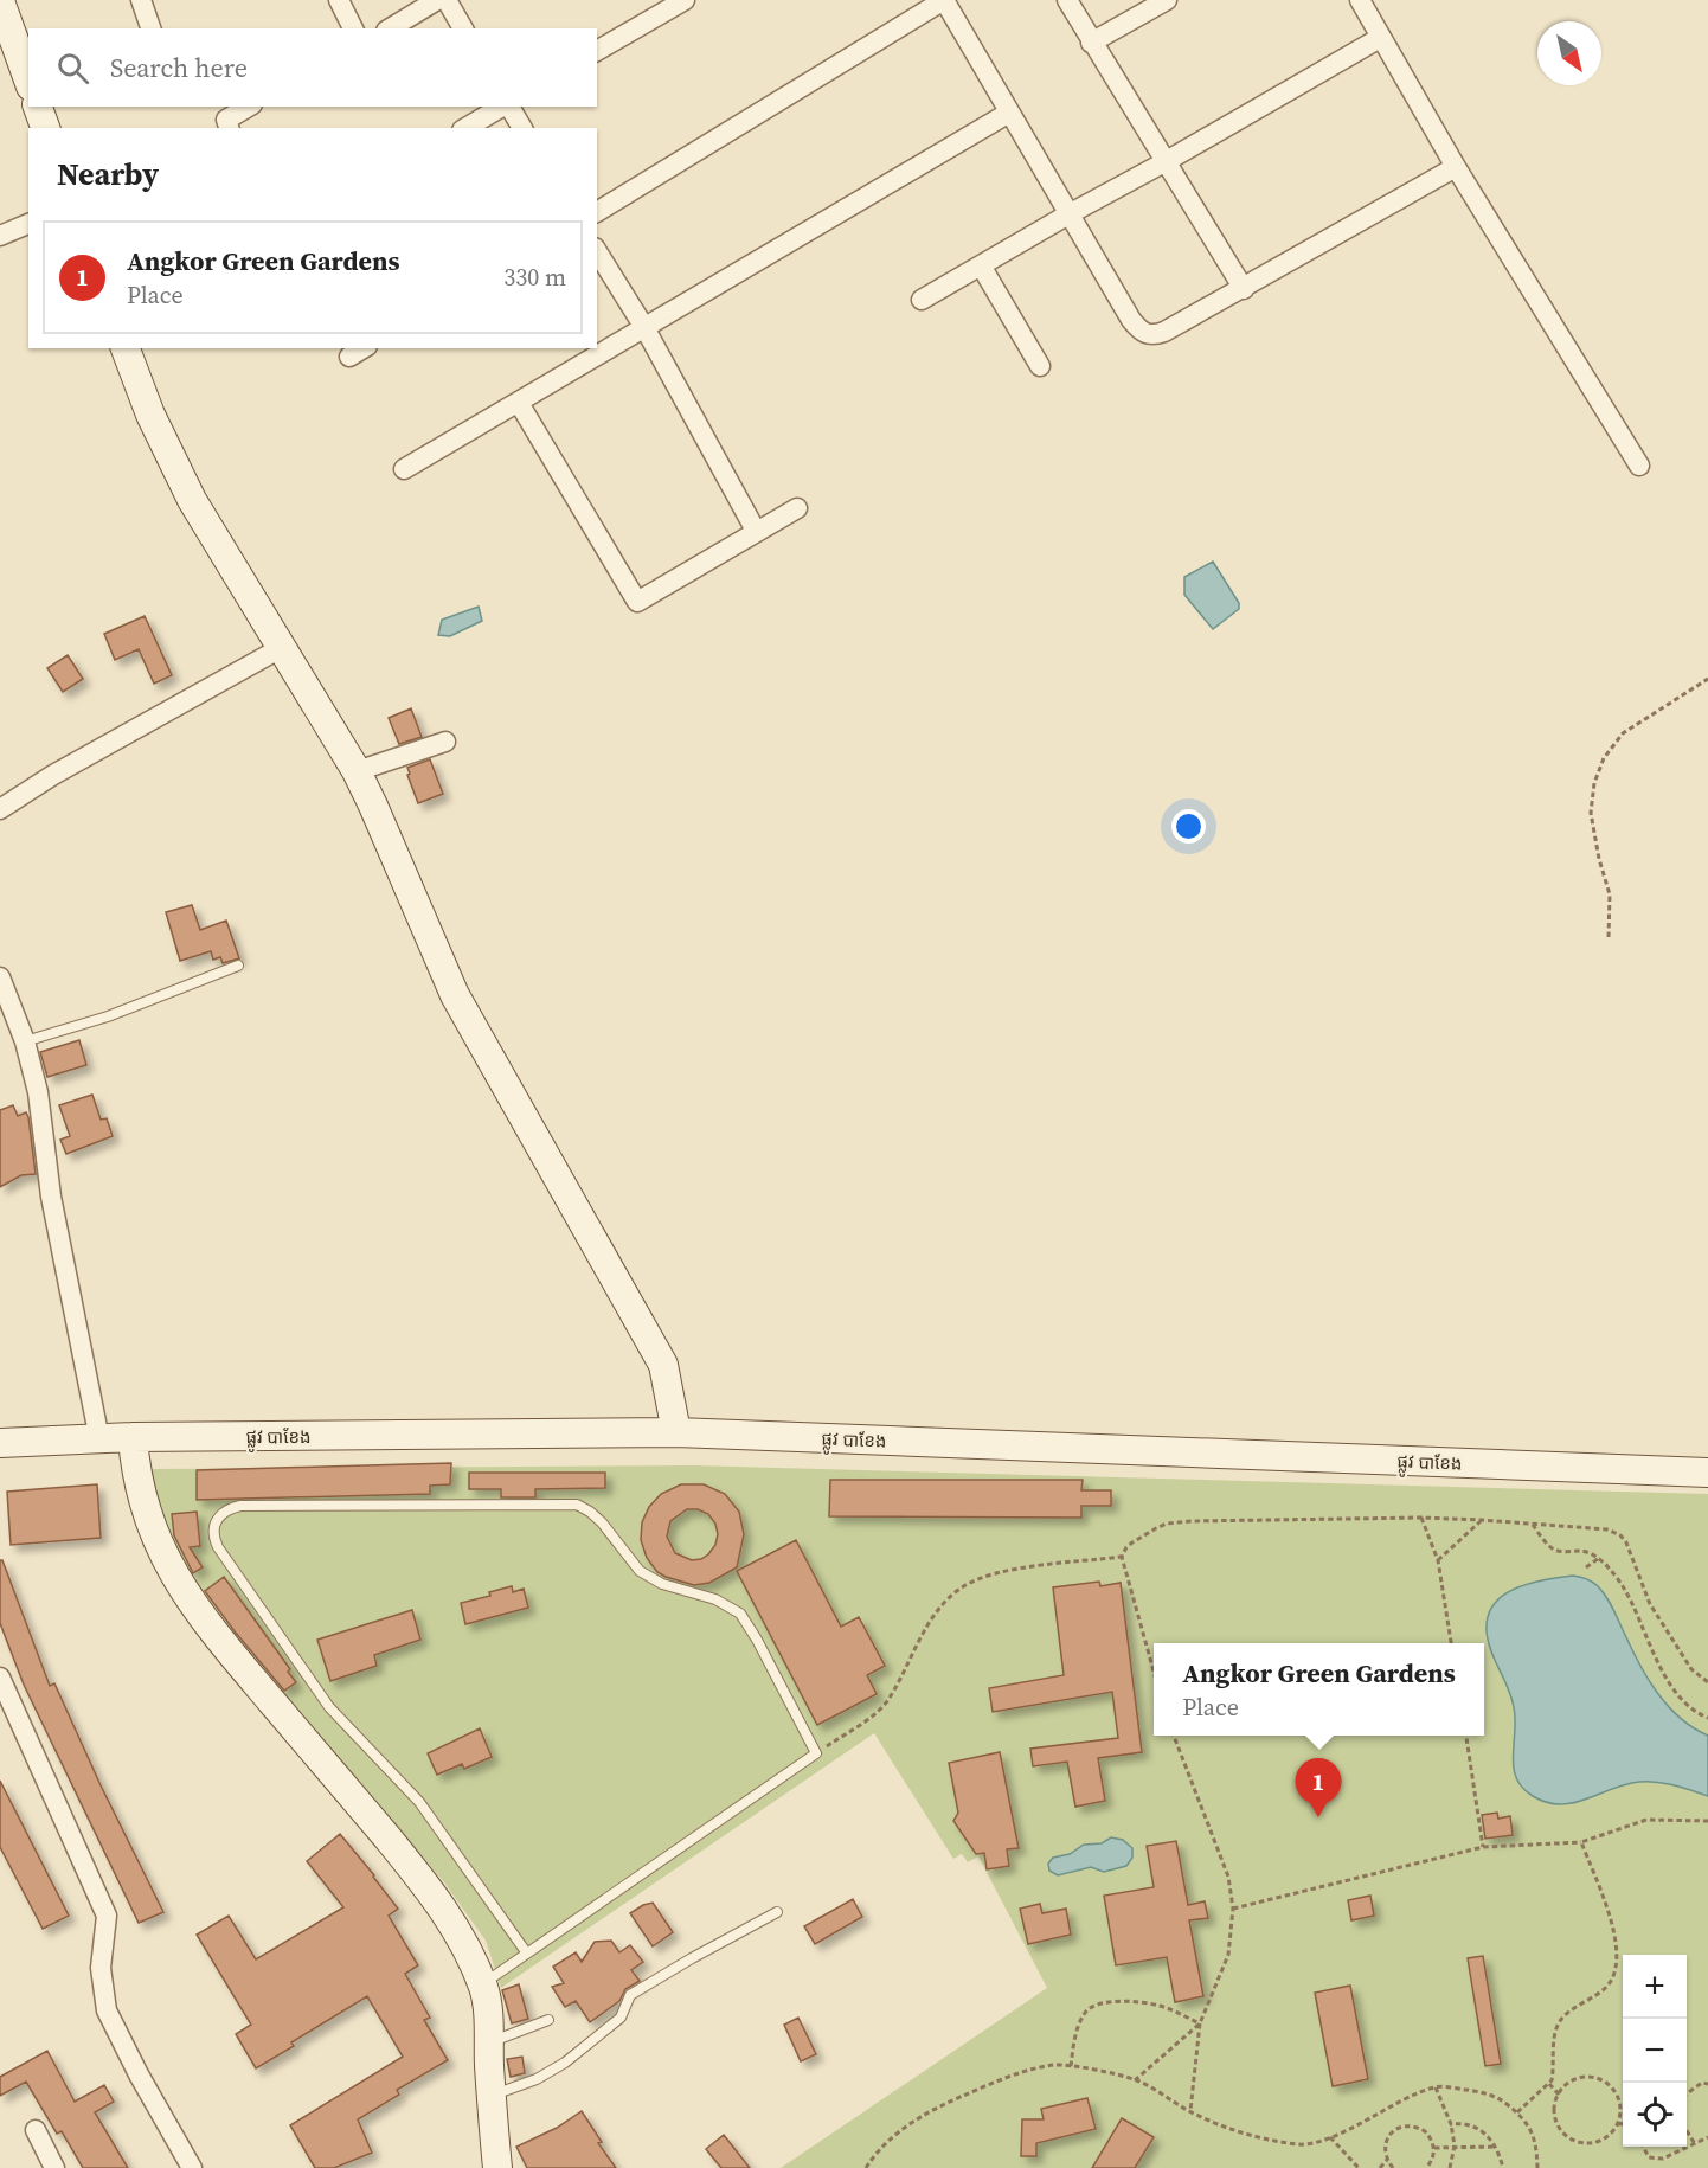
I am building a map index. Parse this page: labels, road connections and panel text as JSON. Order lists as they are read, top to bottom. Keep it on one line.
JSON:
{"streets":{"street":["ផ្លូវ បាខែង"]},"north":"bottom right","page":{"search":"Search here","heading":"Nearby","list":[{"mark":"1","name":"Angkor Green Gardens","note":"Place","value":"330 m"}],"popup":["Angkor Green Gardens","Place"],"pins":"1","map_buttons":["+","−"]}}
